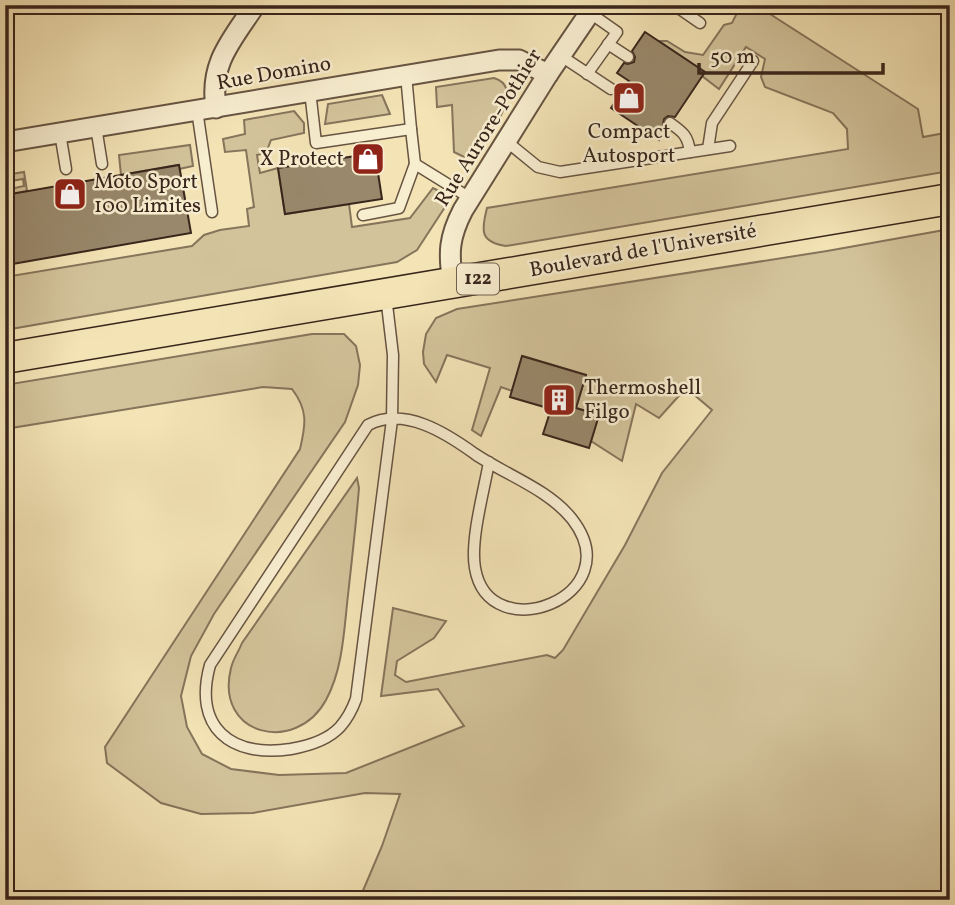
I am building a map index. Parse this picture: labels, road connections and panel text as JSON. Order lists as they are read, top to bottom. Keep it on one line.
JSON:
{"streets":{"main road":["Boulevard de l'Université","122"],"street":["Rue Domino","Rue Aurore-Pothier"]},"crossings":[["Rue Domino","Rue Aurore-Pothier"],["Rue Aurore-Pothier","Boulevard de l'Université"]],"places":{"shop":["Compact Autosport","X Protect","Moto Sport 100 Limites"],"building":["Thermoshell Filgo"]},"scale_bar":"50 m"}
